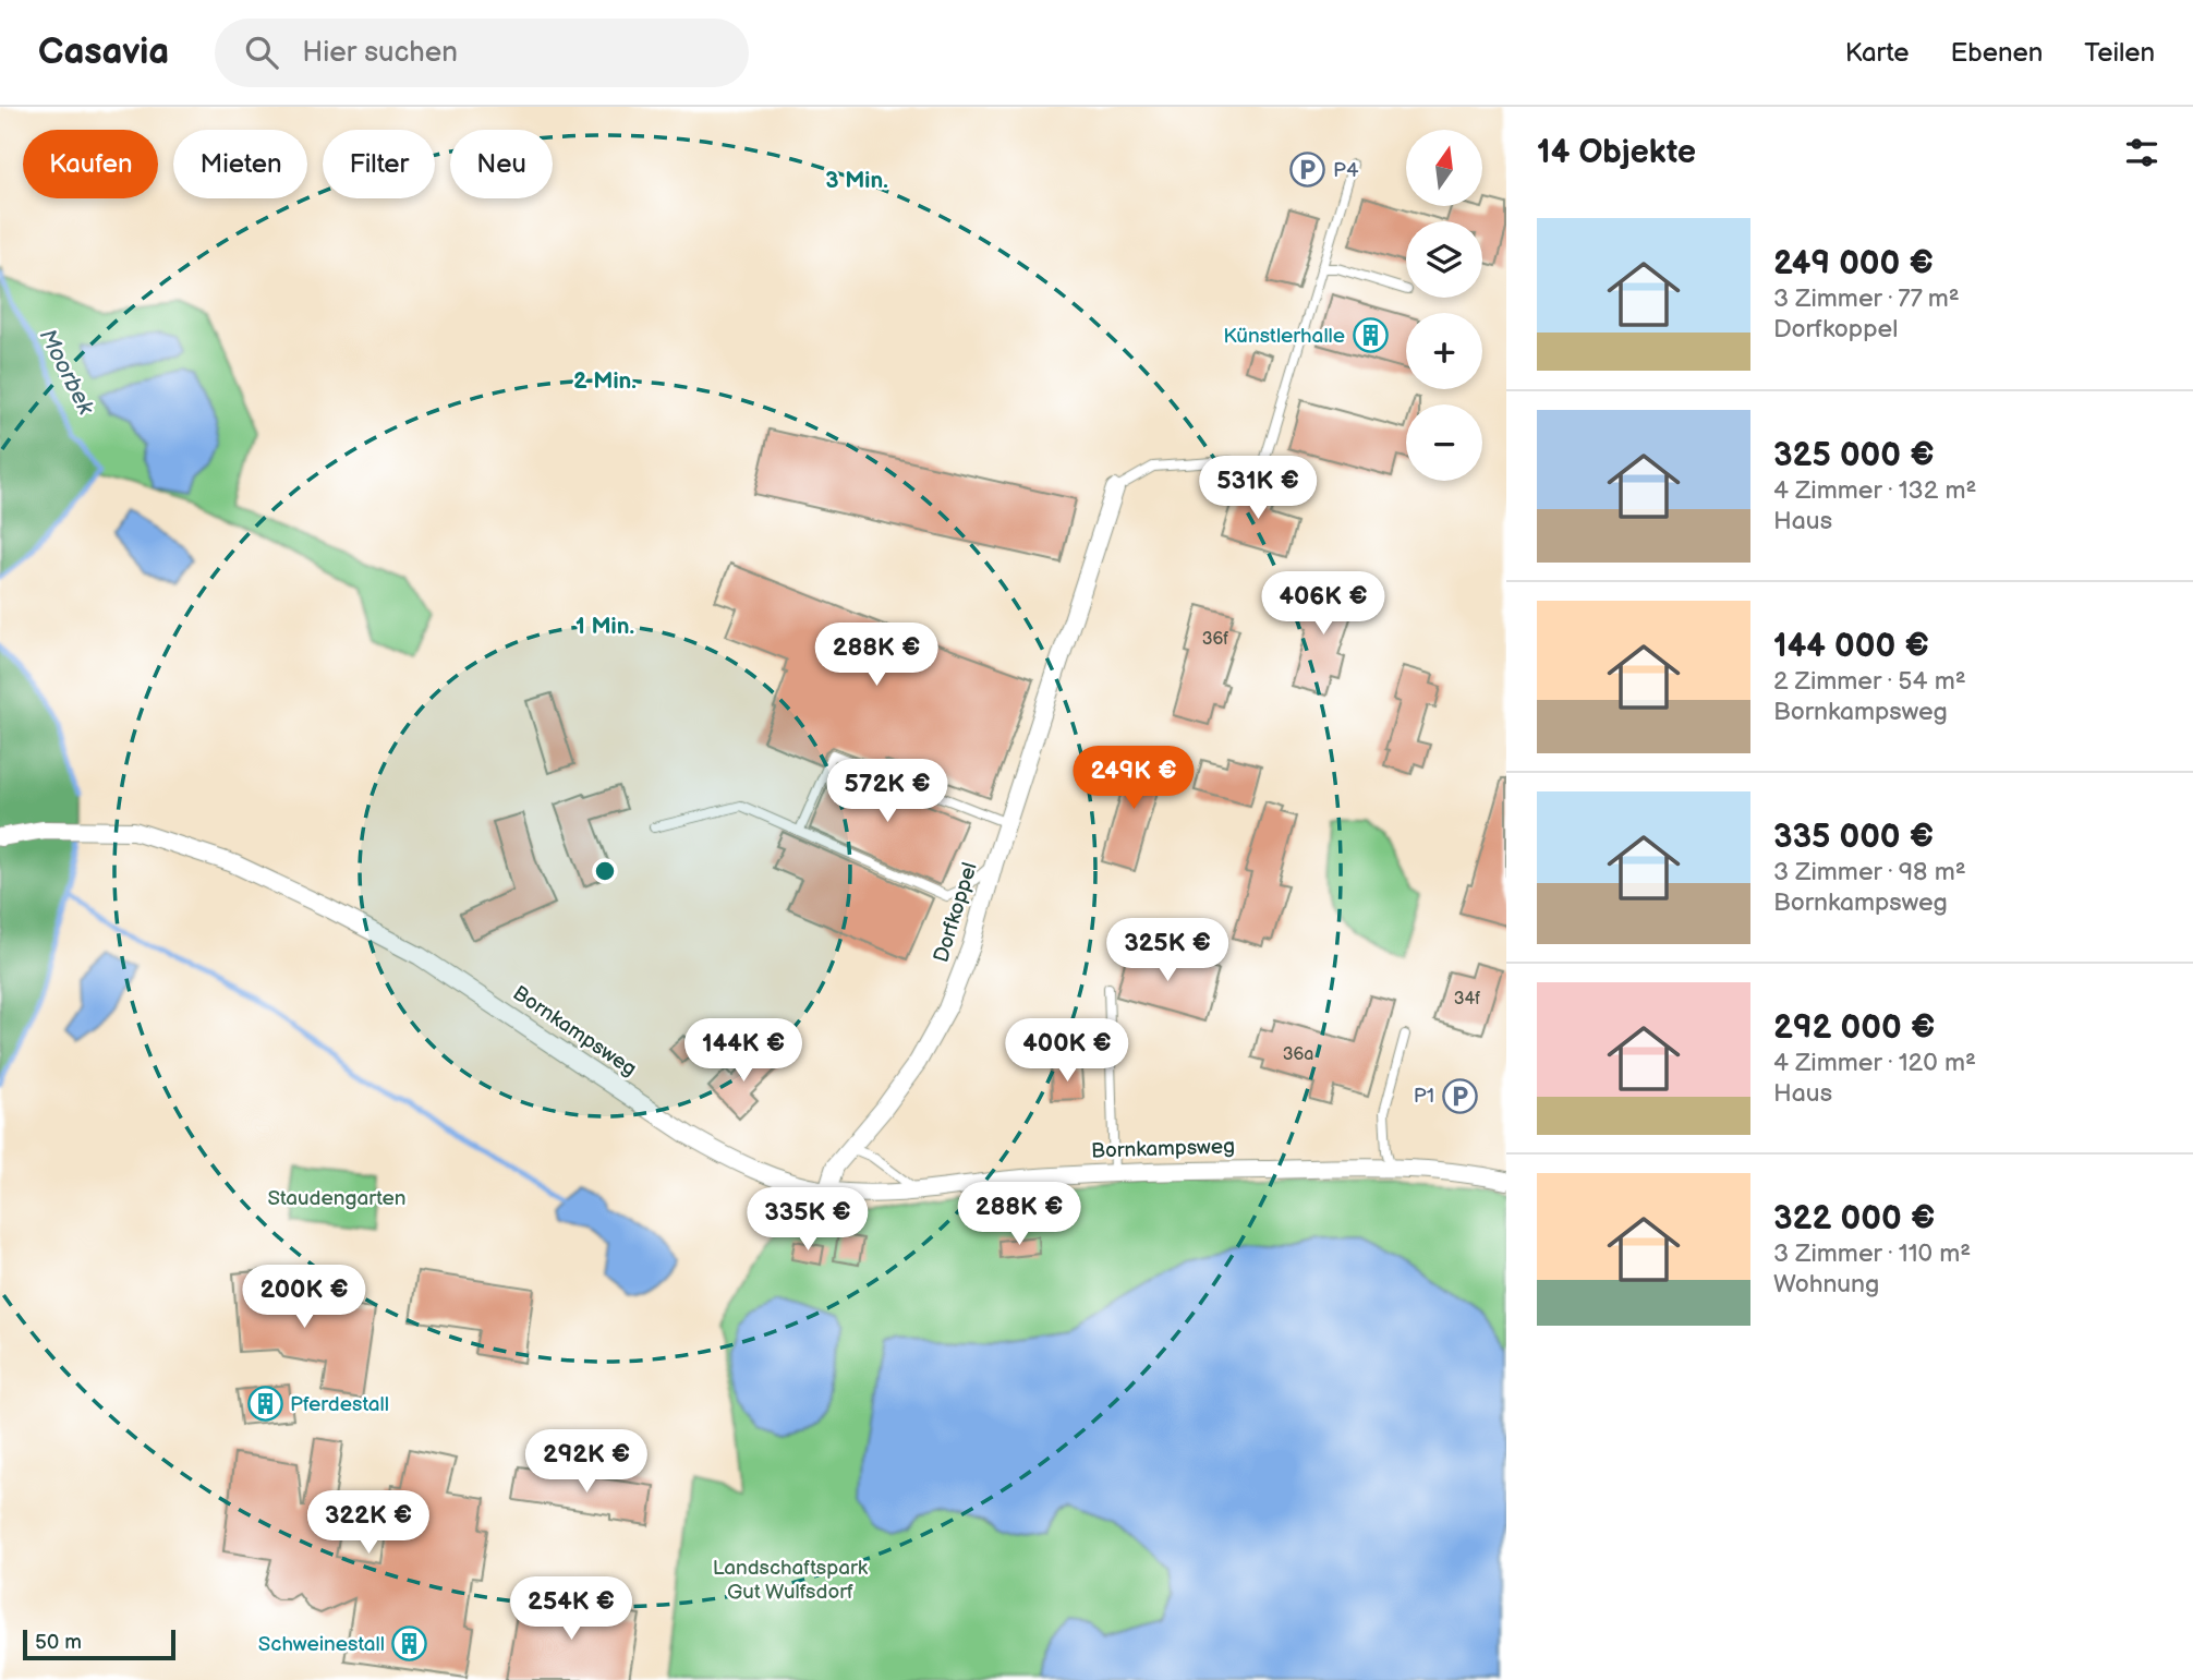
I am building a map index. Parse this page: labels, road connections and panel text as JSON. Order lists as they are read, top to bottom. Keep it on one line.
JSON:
{"streets":{"street":["Dorfkoppel","Bornkampsweg"]},"crossings":[["Dorfkoppel","Bornkampsweg"]],"water":["Moorbek"],"parks":["Staudengarten","Landschaftspark Gut Wulfsdorf"],"places":{"parking":["P4","P1"],"building":["Künstlerhalle","Pferdestall","Schweinestall"]},"house_numbers":["36f","34f","36a"],"scale_bar":"50 m","north":"top","page":{"header":"Casavia","search":"Hier suchen","nav":["Karte","Ebenen","Teilen"],"heading":"14 Objekte","map_buttons":["+","−"],"chip":["Kaufen","Mieten","Filter","Neu"],"list":[{"name":"249 000 €","note":"3 Zimmer · 77 m² · Dorfkoppel"},{"name":"325 000 €","note":"4 Zimmer · 132 m² · Haus"},{"name":"144 000 €","note":"2 Zimmer · 54 m² · Bornkampsweg"},{"name":"335 000 €","note":"3 Zimmer · 98 m² · Bornkampsweg"},{"name":"292 000 €","note":"4 Zimmer · 120 m² · Haus"},{"name":"322 000 €","note":"3 Zimmer · 110 m² · Wohnung"}],"price":["531K €","406K €","288K €","249K €","572K €","325K €","144K €","400K €","288K €","335K €","200K €","292K €","322K €","254K €"],"scale":"50 m"},"rings":["3 Min.","2 Min.","1 Min."]}
